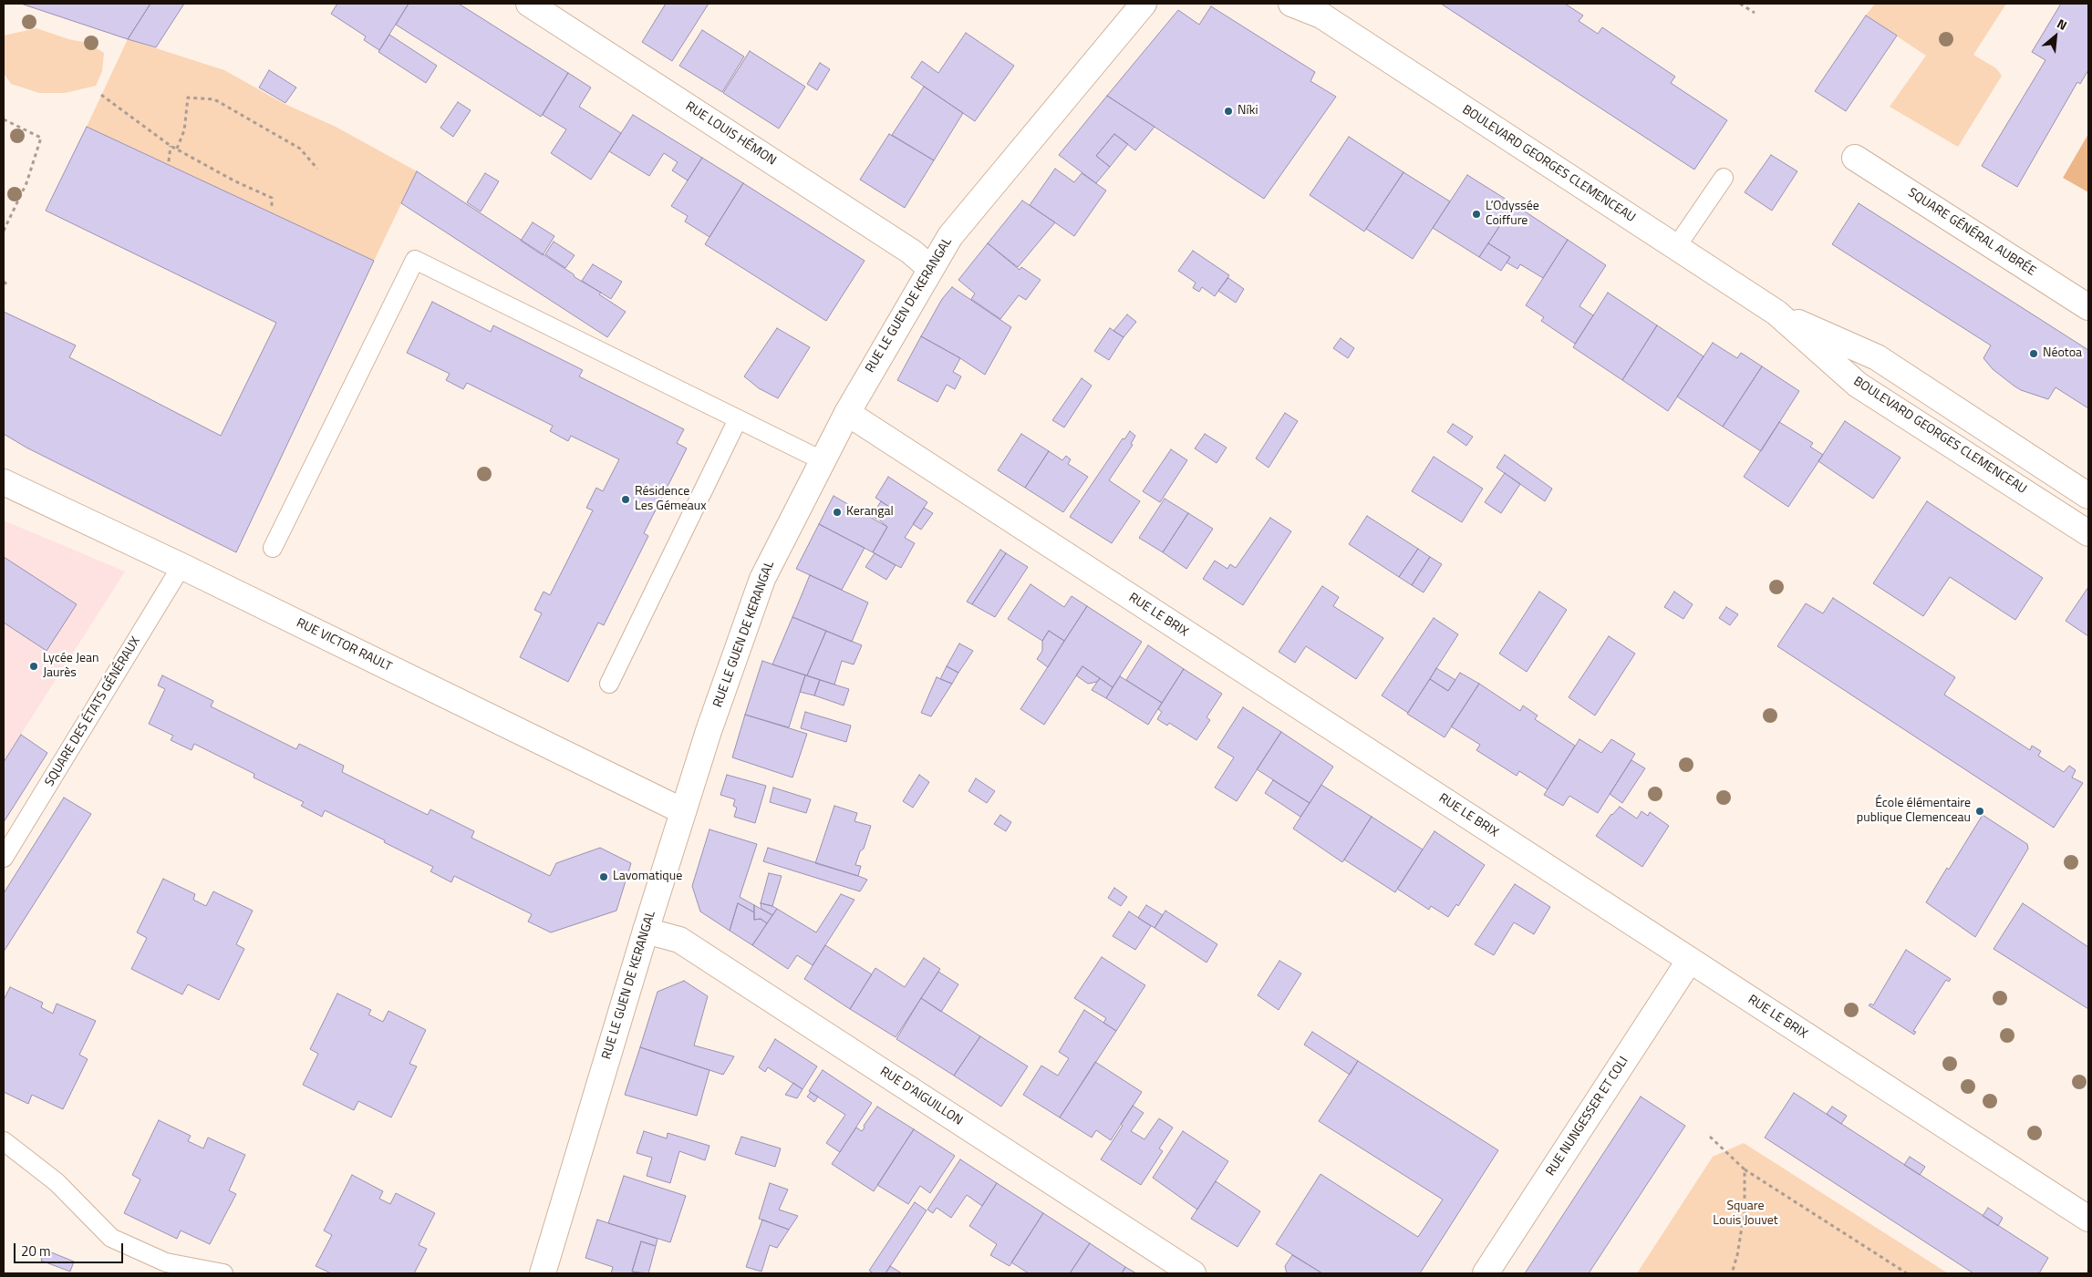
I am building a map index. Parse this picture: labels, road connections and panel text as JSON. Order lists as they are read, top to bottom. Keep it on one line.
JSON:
{"streets":{"street":["RUE LOUIS HÉMON","BOULEVARD GEORGES CLEMENCEAU","SQUARE GÉNÉRAL AUBRÉE","RUE LE GUEN DE KERANGAL","RUE LE BRIX","RUE VICTOR RAULT","RUE D'AIGUILLON","RUE NUNGESSER ET COLI"],"lane":["SQUARE DES ÉTATS GÉNÉRAUX"]},"crossings":[["RUE LOUIS HÉMON","RUE LE GUEN DE KERANGAL"],["RUE LE GUEN DE KERANGAL","RUE LE BRIX"],["RUE LE GUEN DE KERANGAL","RUE VICTOR RAULT"],["RUE LE GUEN DE KERANGAL","RUE D'AIGUILLON"],["RUE LE BRIX","RUE NUNGESSER ET COLI"],["RUE VICTOR RAULT","SQUARE DES ÉTATS GÉNÉRAUX"]],"parks":["Square Louis Jouvet"],"places":["Níki","L’Odyssée Coiffure","Néotoa","Résidence Les Gémeaux","Kerangal","Lycée Jean Jaurès","École élémentaire publique Clemenceau","Lavomatique"],"scale_bar":"20 m","north":"top right"}
